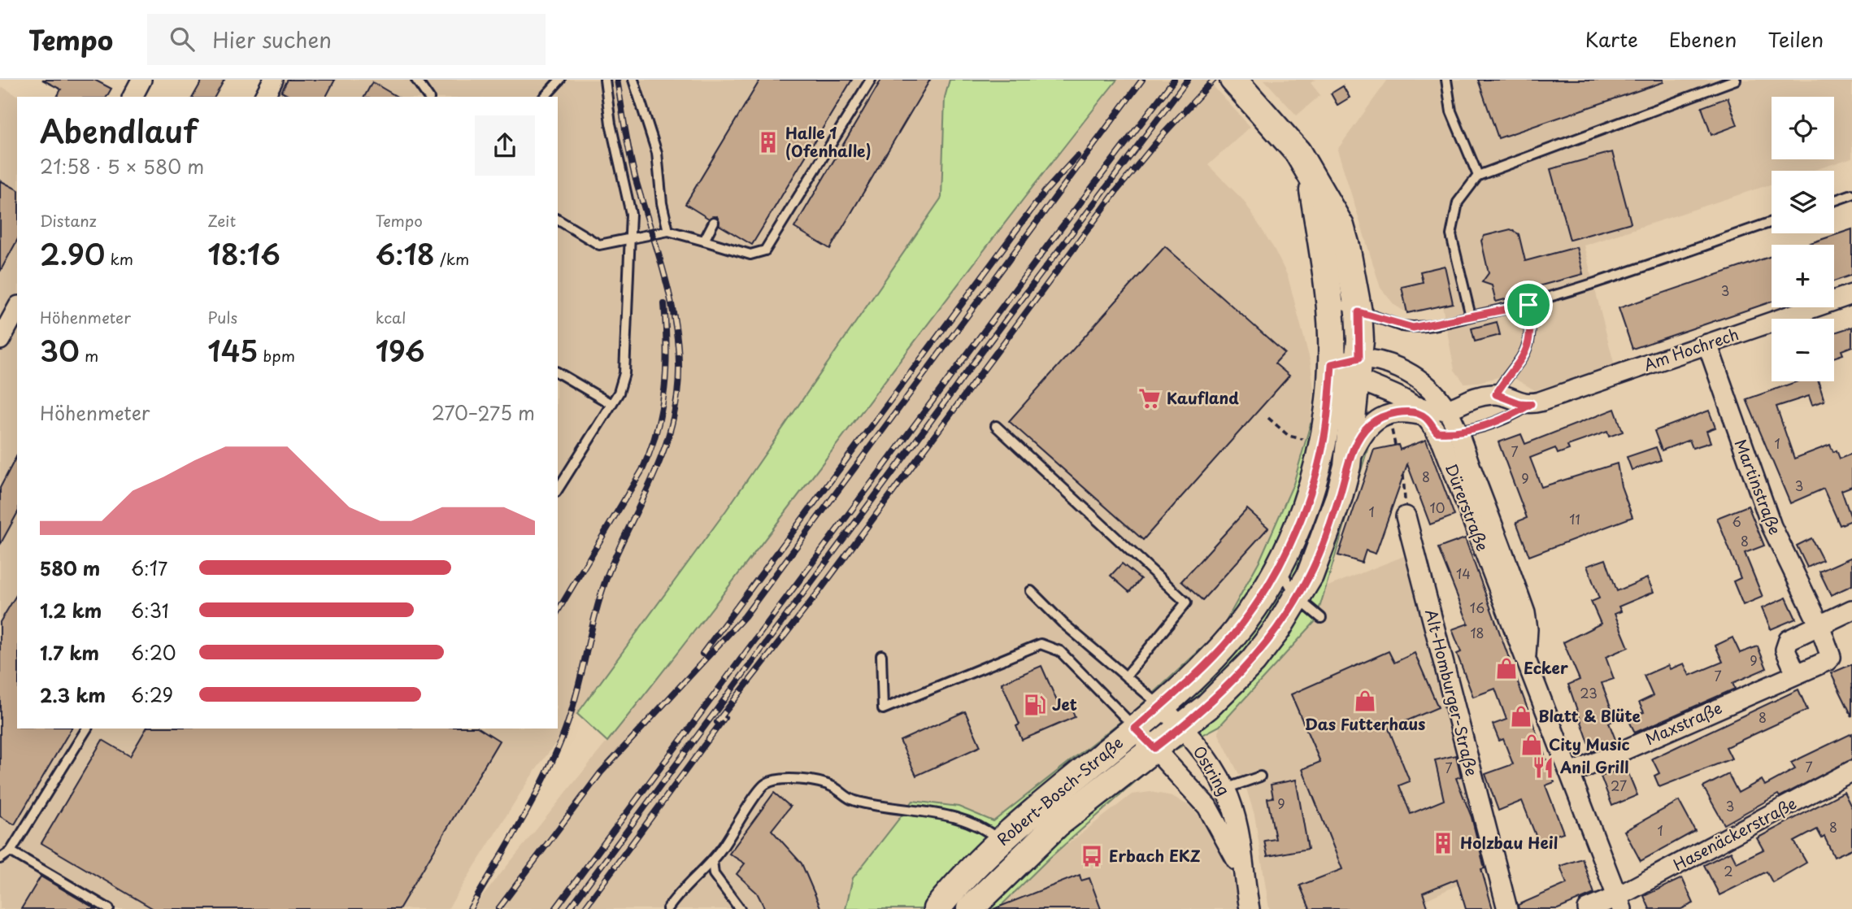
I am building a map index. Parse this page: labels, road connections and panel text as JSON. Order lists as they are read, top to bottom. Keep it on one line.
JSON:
{"streets":{"main road":["Robert-Bosch-Straße"],"street":["Am Hochrech","Martinstraße","Dürerstraße","Alt-Homburger-Straße","Maxstraße","Ostring","Hasenäckerstraße"]},"crossings":[["Am Hochrech","Martinstraße"],["Am Hochrech","Dürerstraße"],["Martinstraße","Maxstraße"],["Dürerstraße","Maxstraße"],["Dürerstraße","Robert-Bosch-Straße"],["Dürerstraße","Hasenäckerstraße"],["Ostring","Robert-Bosch-Straße"]],"places":{"building":["Halle 1 (Ofenhalle)","Holzbau Heil"],"supermarket":["Kaufland"],"shop":["Ecker","Das Futterhaus","Blatt & Blüte","City Music"],"fuel station":["Jet"],"restaurant":["Anil Grill"],"bus stop":["Erbach EKZ"]},"house_numbers":["3","1","7","8","9","3","10","1","11","6","8","14","16","18","9","7","23","8","7","7","27","9","3","8","1","2"],"page":{"header":"Tempo","search":"Hier suchen","nav":["Karte","Ebenen","Teilen"],"map_buttons":["+","−"],"heading":["Abendlauf","21:58 · 5 × 580 m"],"stats":[["Distanz","2.90 km"],["Zeit","18:16"],["Tempo","6:18 /km"],["Höhenmeter","30 m"],["Puls","145 bpm"],["kcal","196"]],"chart":["Höhenmeter","270–275 m"],"list":[{"name":"580 m","note":"6:17"},{"name":"1.2 km","note":"6:31"},{"name":"1.7 km","note":"6:20"},{"name":"2.3 km","note":"6:29"}]}}
